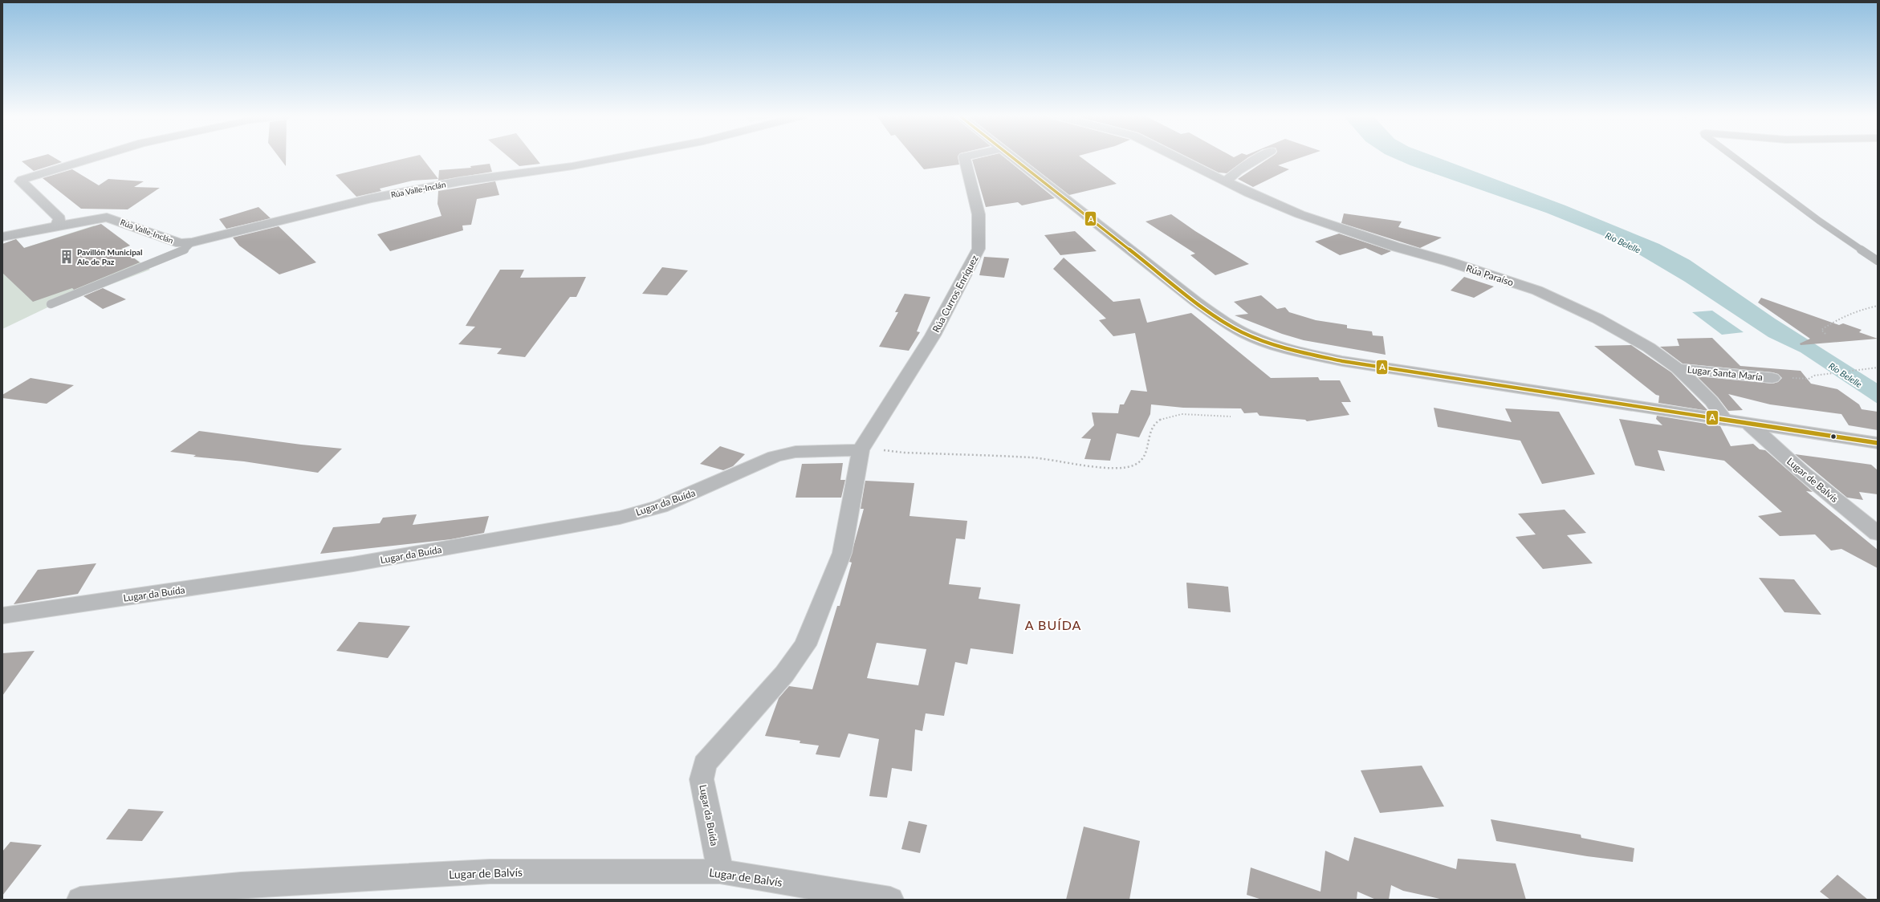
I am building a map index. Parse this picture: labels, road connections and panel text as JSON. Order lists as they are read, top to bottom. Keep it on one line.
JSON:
{"streets":{"street":["Rúa Valle-Inclán","Rúa Paraíso","Rúa Curros Enríquez","Lugar Santa María","Lugar de Balvís","Lugar da Buída"]},"crossings":[["Rúa Paraíso","Lugar Santa María"],["Rúa Curros Enríquez","Lugar da Buída"],["Lugar de Balvís","Lugar da Buída"]],"districts":["A BUÍDA"],"water":["Río Belelle"],"places":{"building":["Pavillón Municipal Ale de Paz"]},"lines":["transit line A"]}
